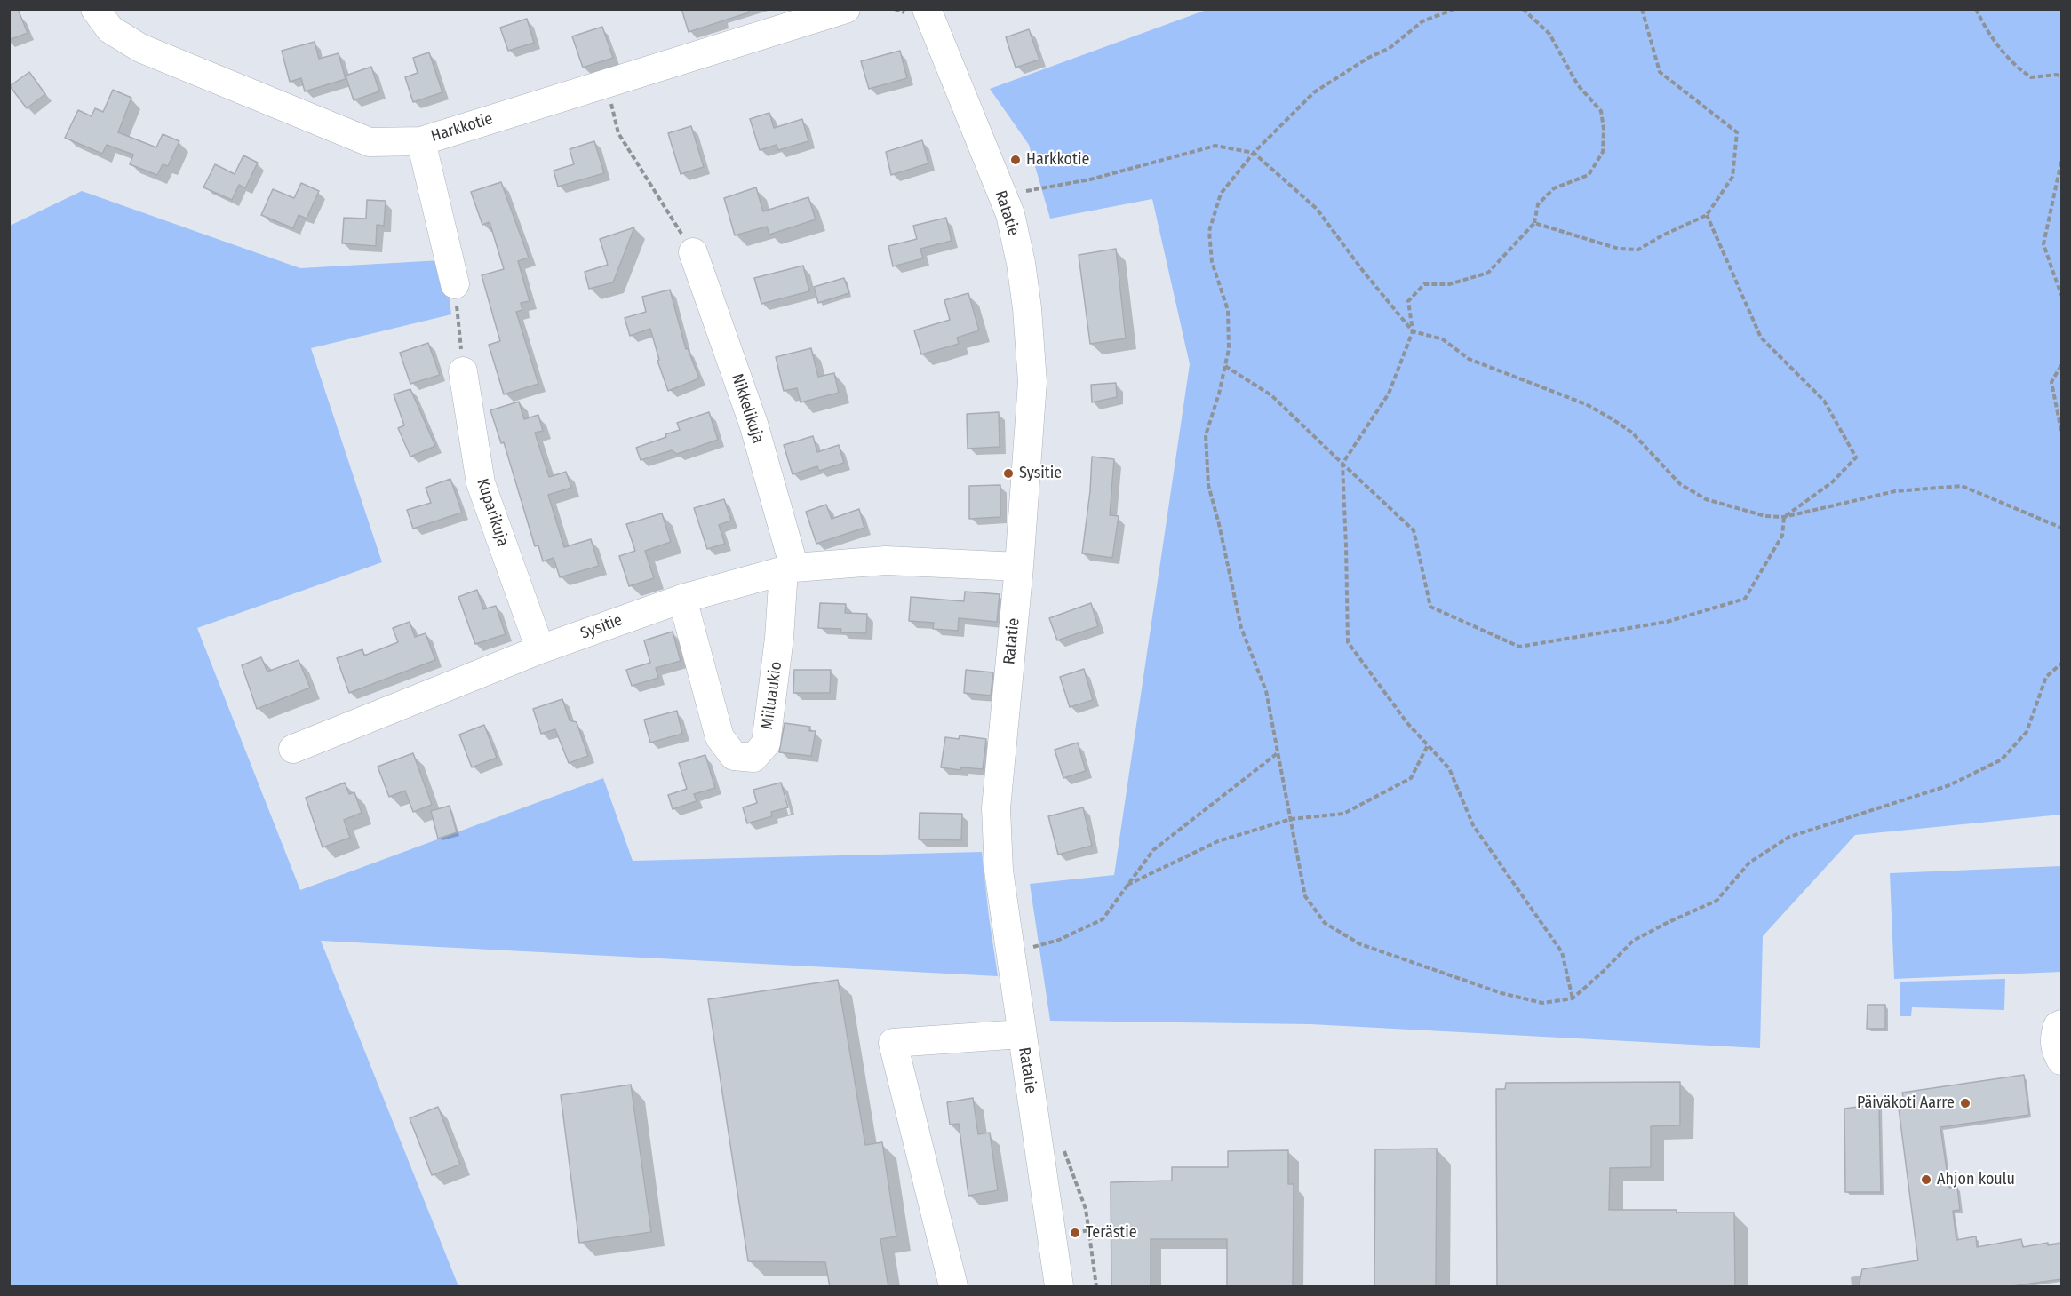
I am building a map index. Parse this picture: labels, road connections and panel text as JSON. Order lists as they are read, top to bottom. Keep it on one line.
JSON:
{"streets":{"street":["Harkkotie","Ratatie","Nikkelikuja","Kuparikuja","Sysitie","Miiluaukio"]},"crossings":[["Ratatie","Sysitie"],["Nikkelikuja","Sysitie"],["Nikkelikuja","Miiluaukio"],["Kuparikuja","Sysitie"],["Sysitie","Miiluaukio"]],"places":["Harkkotie","Sysitie","Päiväkoti Aarre","Ahjon koulu","Terästie"]}
